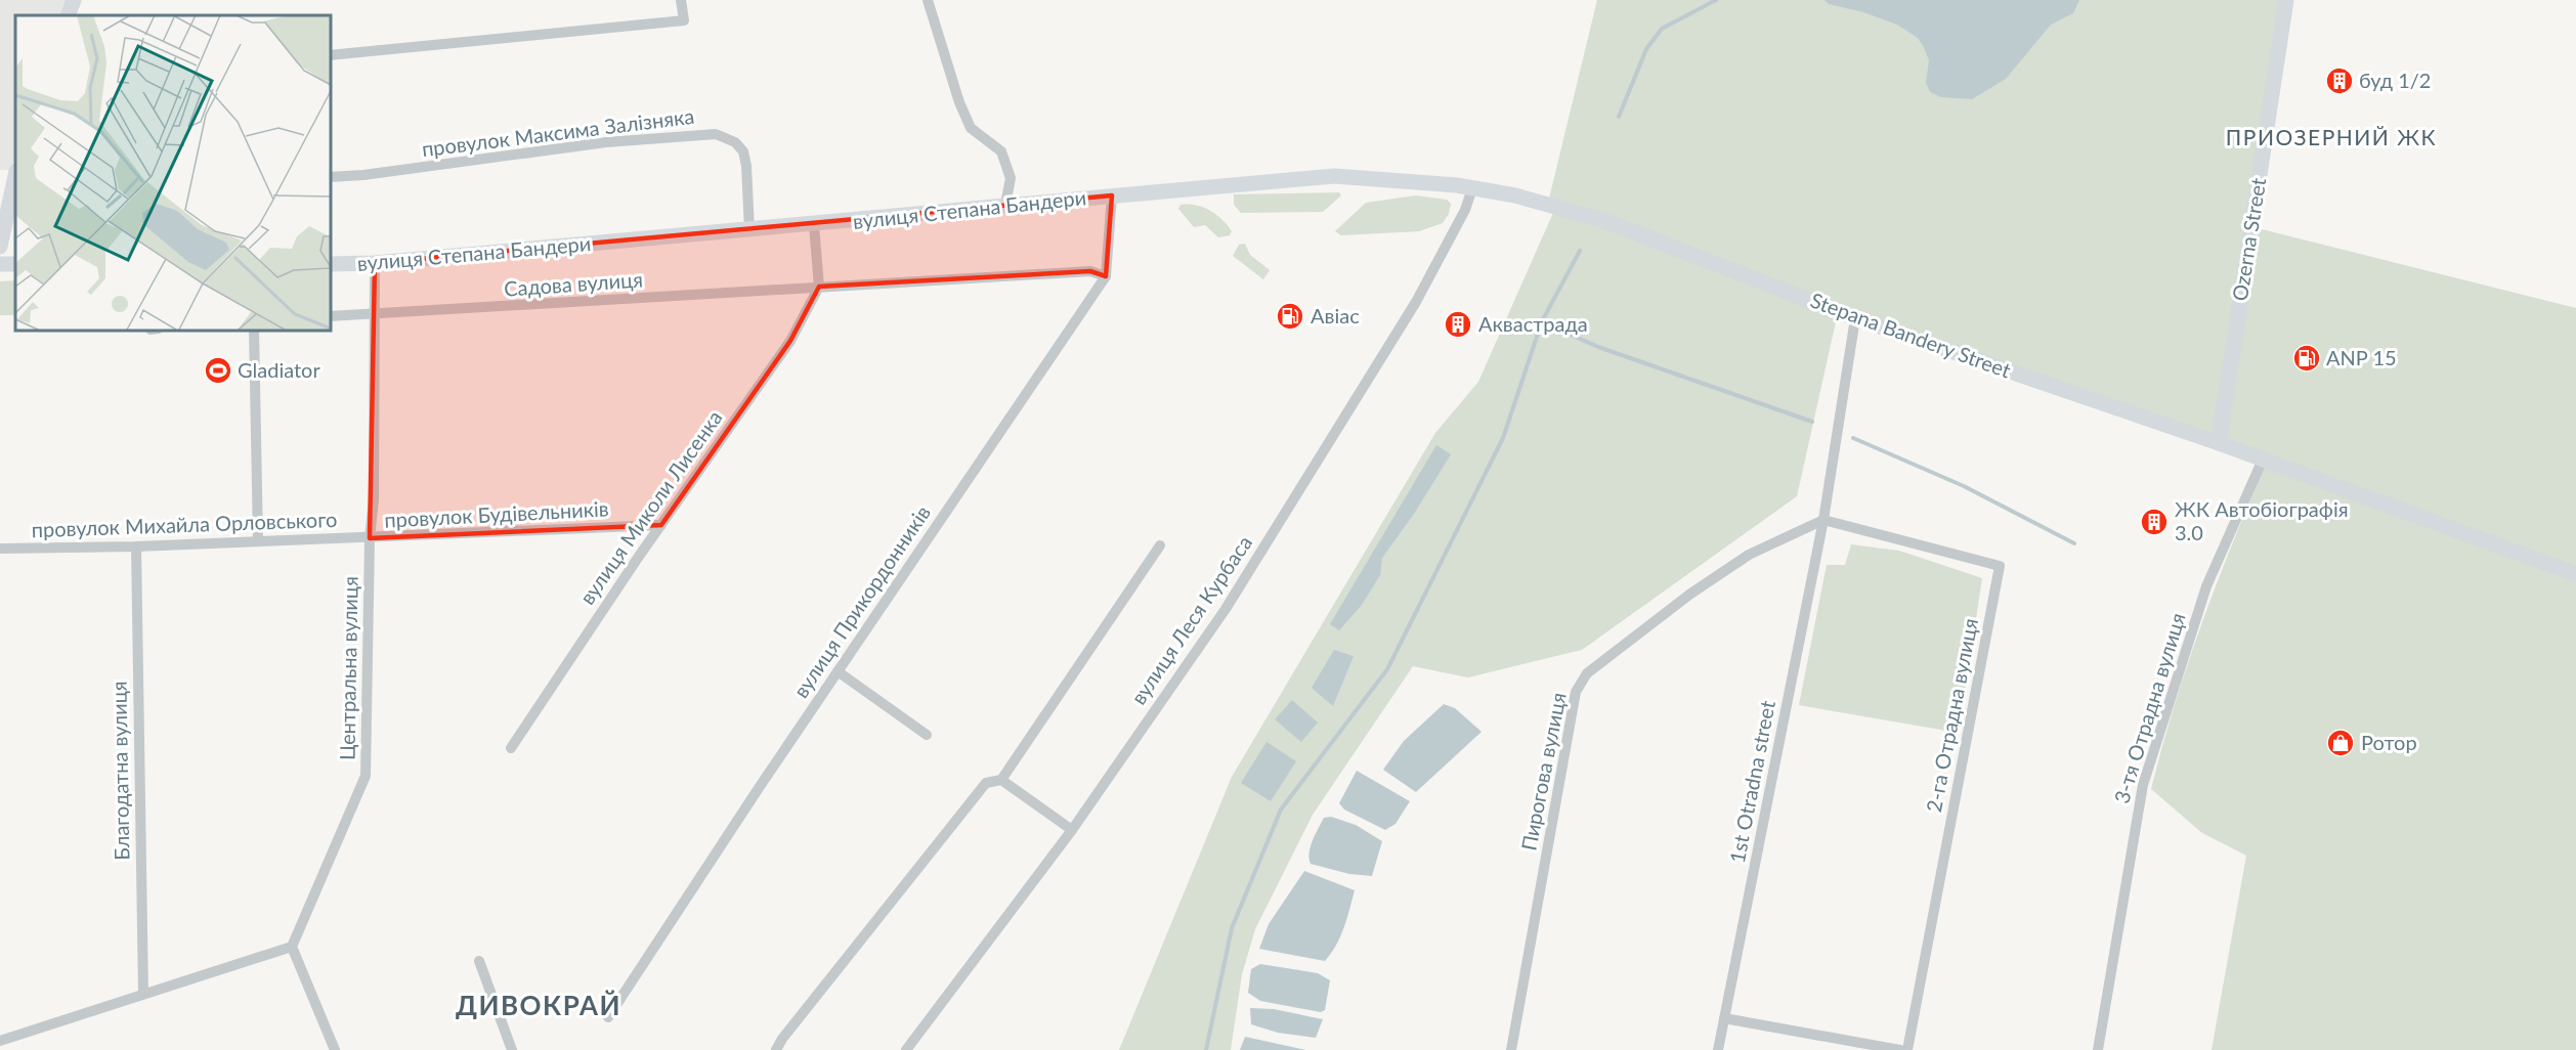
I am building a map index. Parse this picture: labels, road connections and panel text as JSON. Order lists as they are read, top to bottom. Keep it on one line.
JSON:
{"streets":{"main road":["вулиця Степана Бандери","Ozerna Street","Stepana Bandery Street"],"street":["провулок Максима Залізняка","Садова вулиця","вулиця Миколи Лисенка","провулок Будівельників","провулок Михайла Орловського","вулиця Прикордонників","вулиця Леся Курбаса","Центральна вулиця","3-тя Отрадна вулиця","2-га Отрадна вулиця","Благодатна вулиця","Пирогова вулиця","1st Otradna street"]},"crossings":[["провулок Максима Залізняка","вулиця Степана Бандери"],["вулиця Степана Бандери","Stepana Bandery Street"],["вулиця Степана Бандери","вулиця Прикордонників"],["вулиця Степана Бандери","вулиця Леся Курбаса"],["вулиця Степана Бандери","Центральна вулиця"],["Ozerna Street","Stepana Bandery Street"],["Садова вулиця","вулиця Миколи Лисенка"],["Садова вулиця","вулиця Прикордонників"],["Садова вулиця","Центральна вулиця"],["Stepana Bandery Street","вулиця Леся Курбаса"],["Stepana Bandery Street","1st Otradna street"],["вулиця Миколи Лисенка","провулок Будівельників"],["провулок Будівельників","провулок Михайла Орловського"],["провулок Будівельників","Центральна вулиця"],["провулок Михайла Орловського","Центральна вулиця"],["провулок Михайла Орловського","Благодатна вулиця"],["2-га Отрадна вулиця","Пирогова вулиця"],["2-га Отрадна вулиця","1st Otradna street"],["Пирогова вулиця","1st Otradna street"]],"districts":["ПРИОЗЕРНИЙ ЖК","ДИВОКРАЙ"],"places":{"building":["буд 1/2","Аквастрада","ЖК Автобіографія 3.0"],"fuel station":["Авіас","ANP 15"],"sports":["Gladiator"],"shop":["Ротор"]}}
